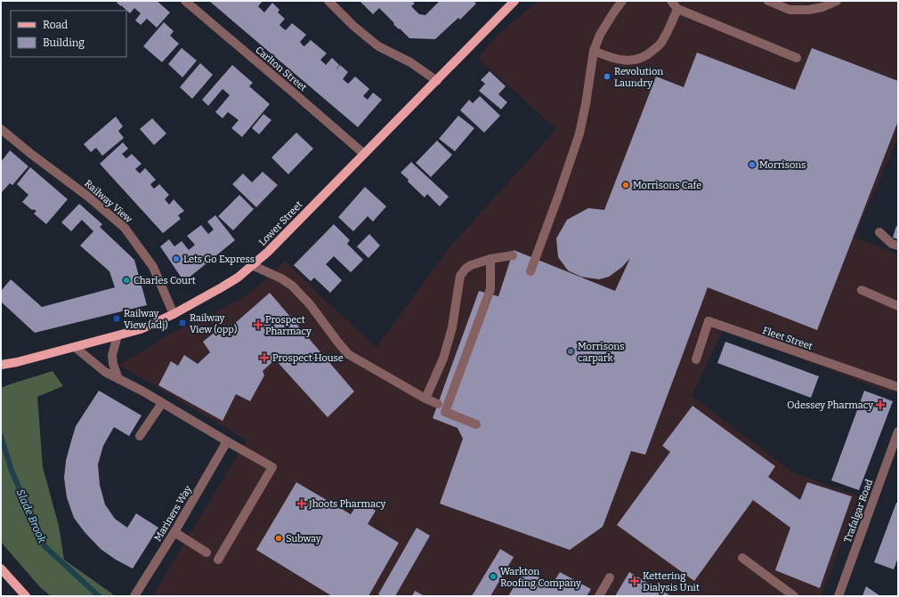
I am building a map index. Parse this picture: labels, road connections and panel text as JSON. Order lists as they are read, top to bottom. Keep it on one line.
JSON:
{"streets":{"main road":["Lower Street"],"street":["Carlton Street","Railway View","Fleet Street","Trafalgar Road","Mariners Way"]},"crossings":[["Carlton Street","Lower Street"],["Railway View","Lower Street"]],"water":["Slade Brook"],"places":{"other":["Revolution Laundry","Morrisons","Morrisons Cafe","Lets Go Express","Charles Court","Morrisons carpark","Subway","Warkton Roofing Company"],"transit":["Railway View (adj)","Railway View (opp)"],"health":["Prospect Pharmacy","Prospect House","Odessey Pharmacy","Jhoots Pharmacy","Kettering Dialysis Unit"]},"legend":["Road","Building"]}
